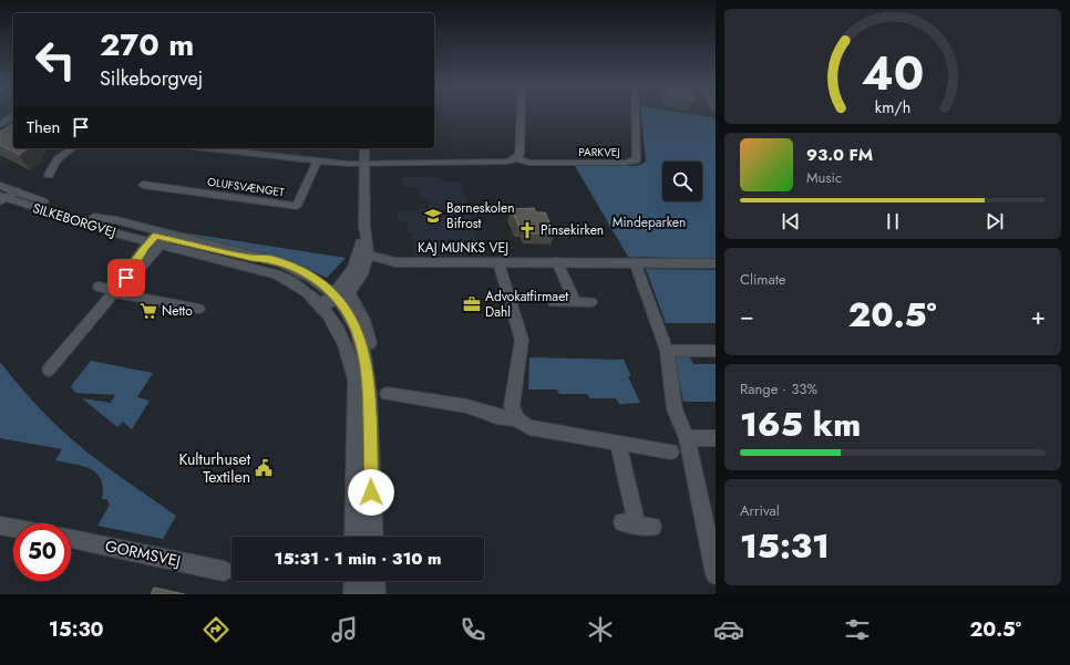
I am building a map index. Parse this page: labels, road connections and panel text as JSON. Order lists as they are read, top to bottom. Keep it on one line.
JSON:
{"streets":{"main road":["SILKEBORGVEJ","KAJ MUNKS VEJ"],"street":["PARKVEJ","OLUFSVÆNGET","GORMSVEJ"]},"parks":["Mindeparken"],"places":{"school or university":["Børneskolen Bifrost"],"church":["Pinsekirken"],"office":["Advokatfirmaet Dahl"],"supermarket":["Netto"],"public building":["Kulturhuset Textilen"]},"page":{"turn":["270 m","Silkeborgvej"],"then":"Then","song":["93.0 FM","Music"],"tile":["Climate",["Range · 33%","165 km"],["Arrival","15:31"]],"heat":["−","20.5°","+"],"limit":"50","trip":"15:31 · 1 min · 310 m","tabs":["15:30","20.5°"],"gauge":["40","km/h"]}}
